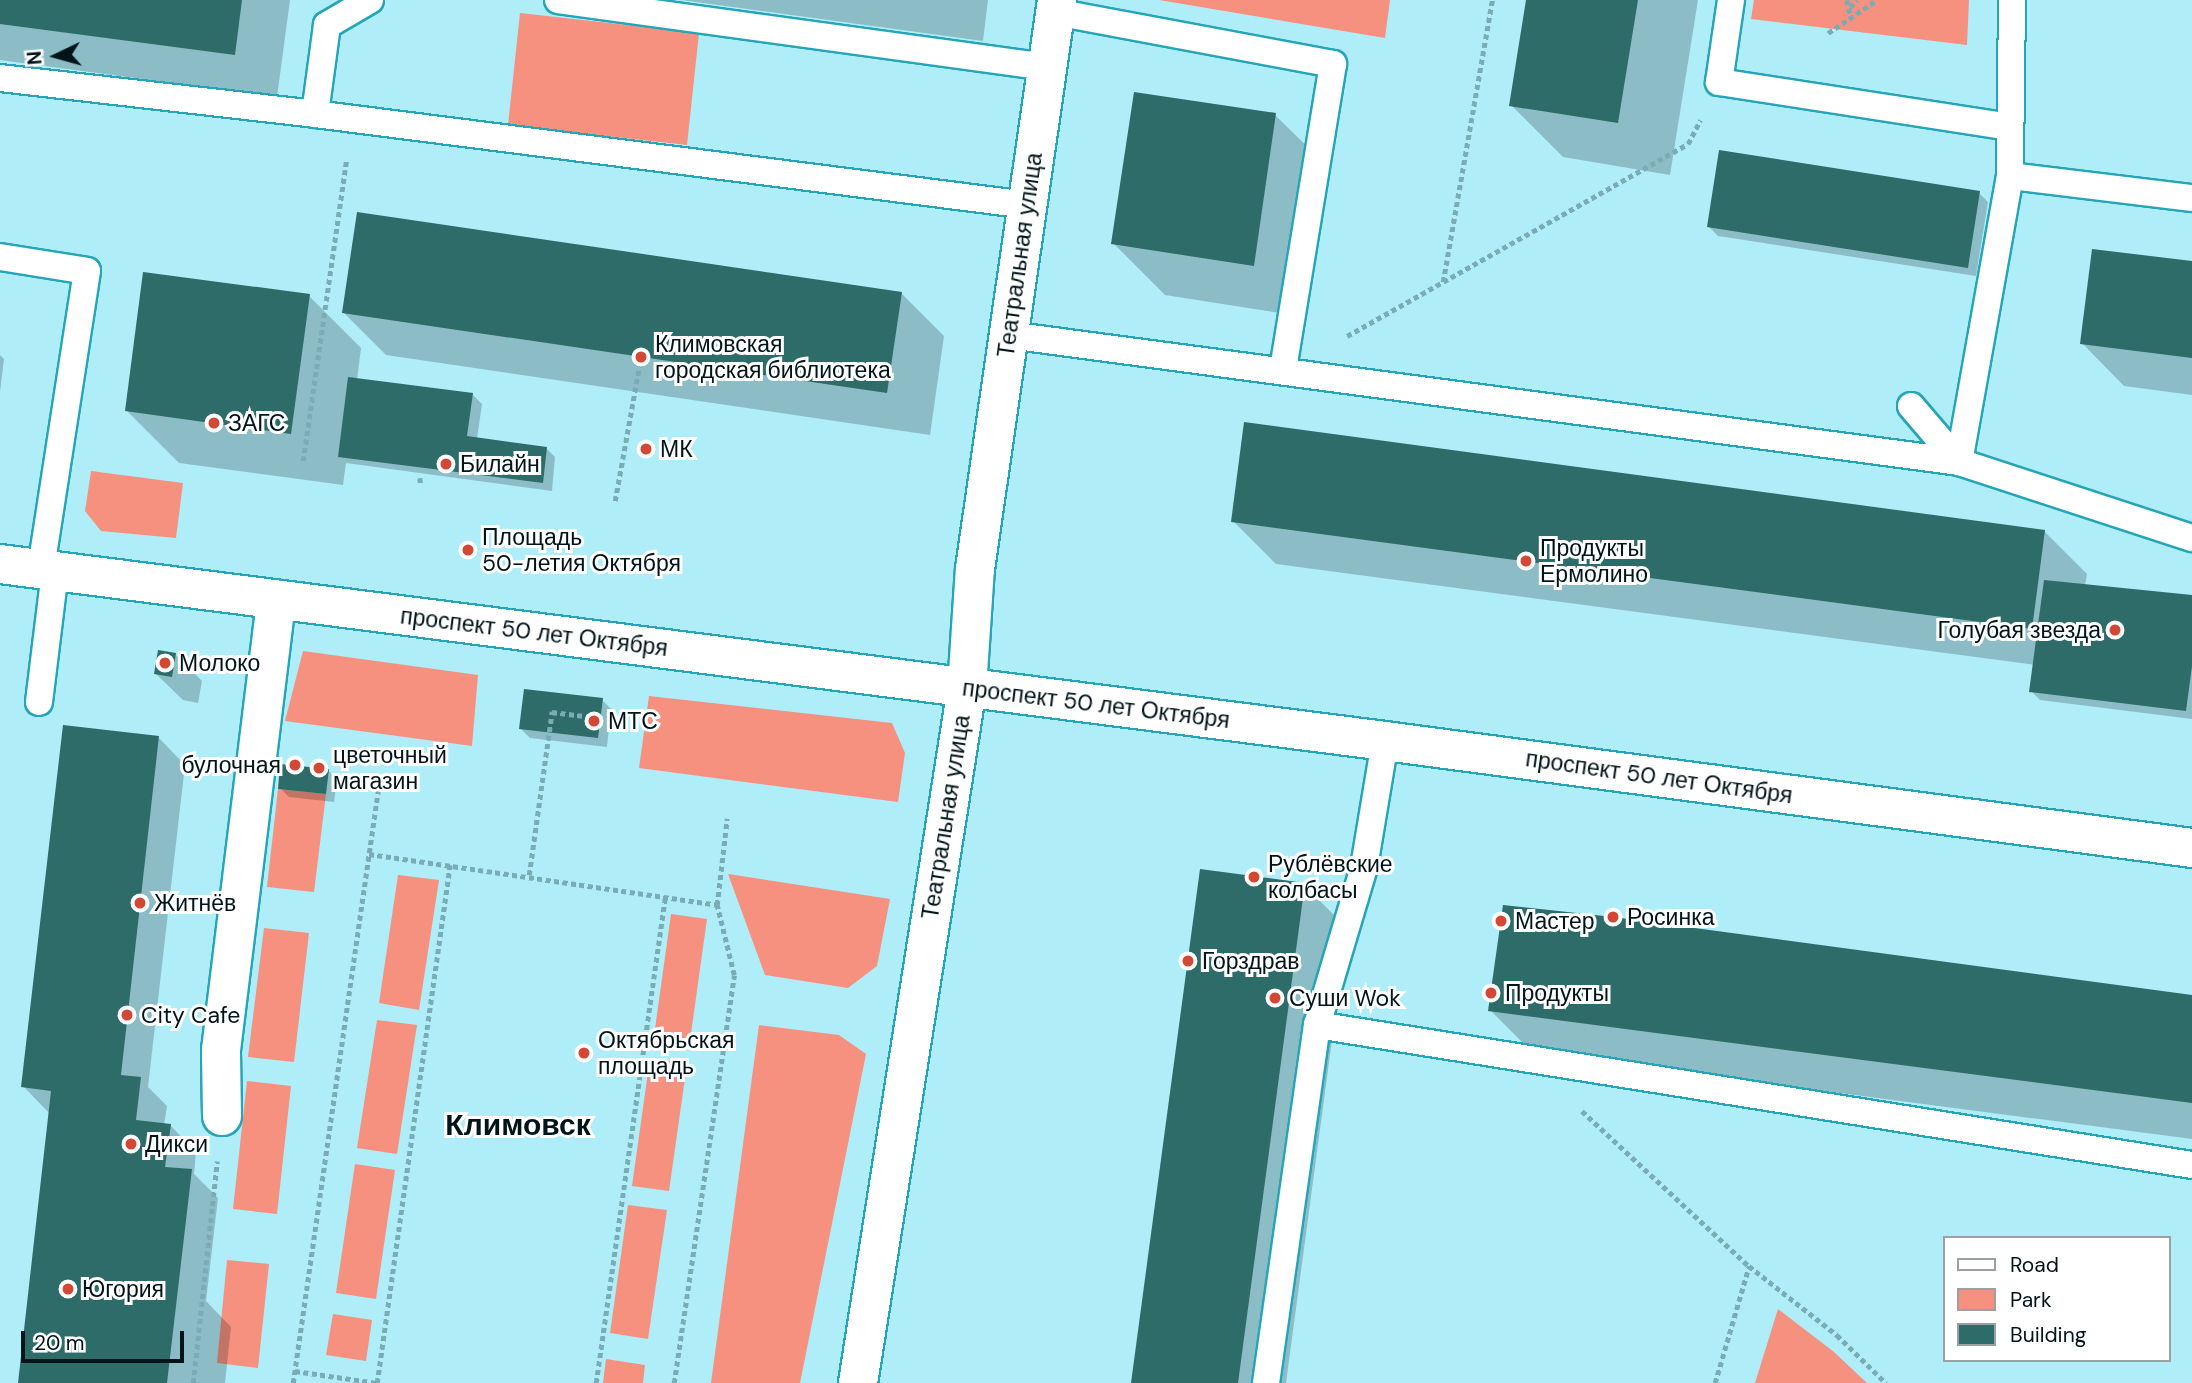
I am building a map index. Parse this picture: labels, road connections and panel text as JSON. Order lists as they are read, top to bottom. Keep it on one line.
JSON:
{"streets":{"main road":["Театральная улица","проспект 50 лет Октября"]},"crossings":[["Театральная улица","проспект 50 лет Октября"]],"districts":["Климовск"],"places":["Климовская городская библиотека","ЗАГС","МК","Билайн","Площадь 50-летия Октября","Продукты Ермолино","Голубая звезда","Молоко","МТС","булочная","цветочный магазин","Рублёвские колбасы","Житнёв","Росинка","Мастер","Горздрав","Продукты","Суши Wok","City Cafe","Октябрьская площадь","Дикси","Югория"],"legend":["Road","Park","Building"],"scale_bar":"20 m","north":"left"}
